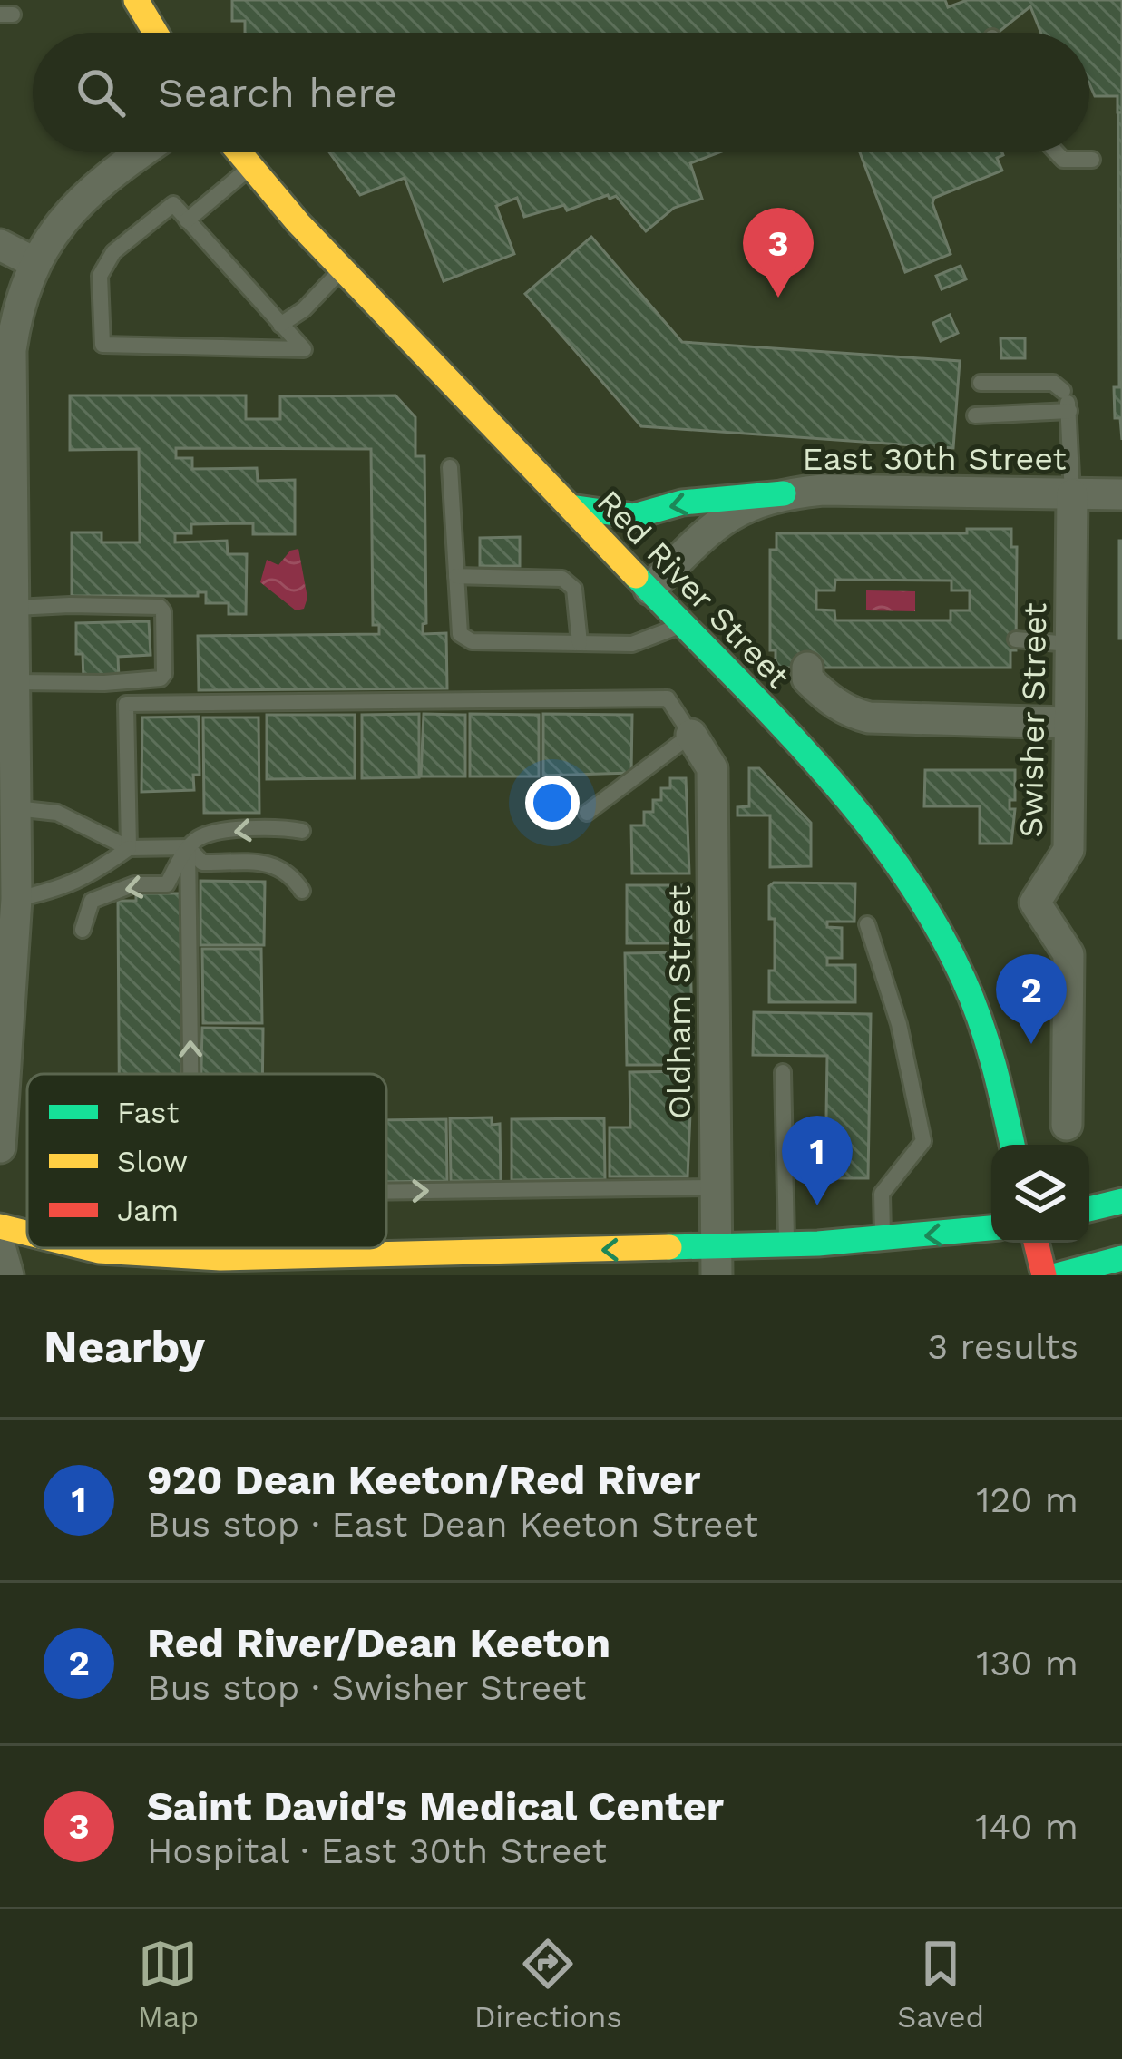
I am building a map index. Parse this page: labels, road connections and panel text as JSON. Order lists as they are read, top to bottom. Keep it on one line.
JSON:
{"streets":{"main road":["Red River Street"],"street":["East 30th Street","Swisher Street","Oldham Street"]},"crossings":[["East 30th Street","Red River Street"],["East 30th Street","Swisher Street"]],"legend":["Fast","Slow","Jam"],"page":{"search":"Search here","pins":["3","2","1"],"heading":["Nearby","3 results"],"list":[{"mark":"1","name":"920 Dean Keeton/Red River","note":"Bus stop · East Dean Keeton Street","value":"120 m"},{"mark":"2","name":"Red River/Dean Keeton","note":"Bus stop · Swisher Street","value":"130 m"},{"mark":"3","name":"Saint David's Medical Center","note":"Hospital · East 30th Street","value":"140 m"}],"nav":["Map","Directions","Saved"]}}
